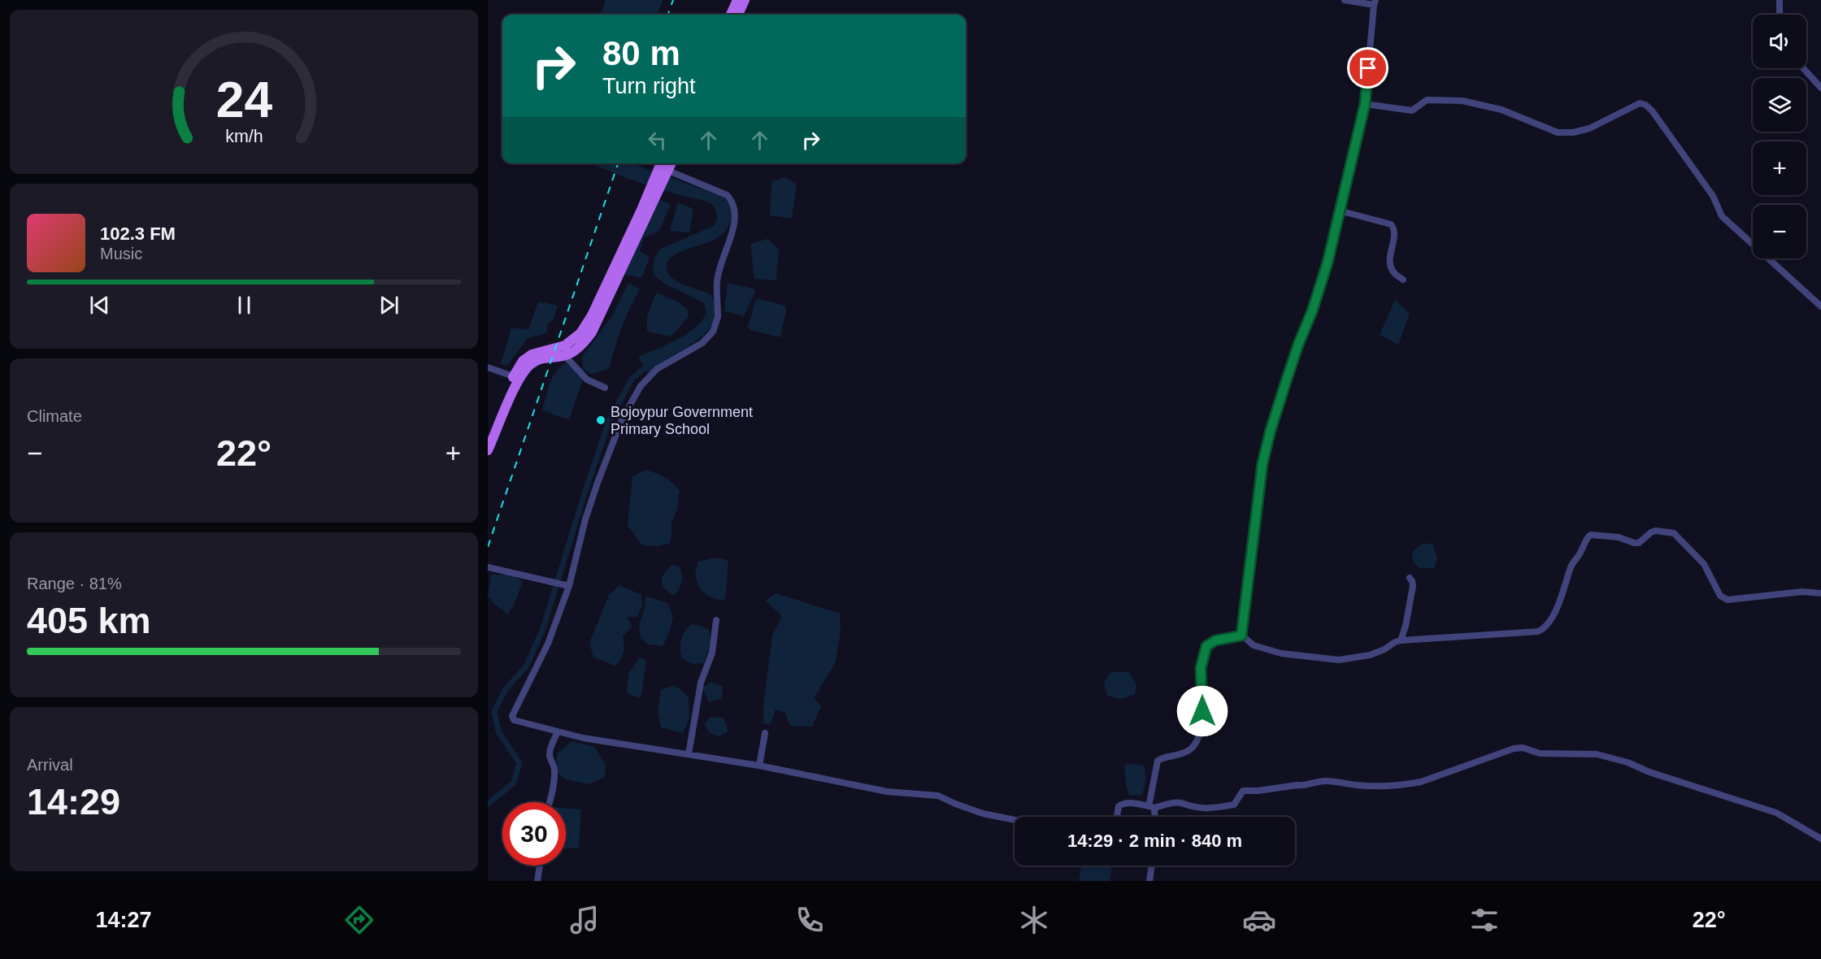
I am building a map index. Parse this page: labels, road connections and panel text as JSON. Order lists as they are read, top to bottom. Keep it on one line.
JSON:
{"places":["Bojoypur Government Primary School"],"page":{"map_buttons":["+","−"],"turn":["80 m","Turn right"],"song":["102.3 FM","Music"],"tile":["Climate",["Range · 81%","405 km"],["Arrival","14:29"]],"heat":["−","22°","+"],"limit":"30","trip":"14:29 · 2 min · 840 m","tabs":["14:27","22°"],"gauge":["24","km/h"]}}
